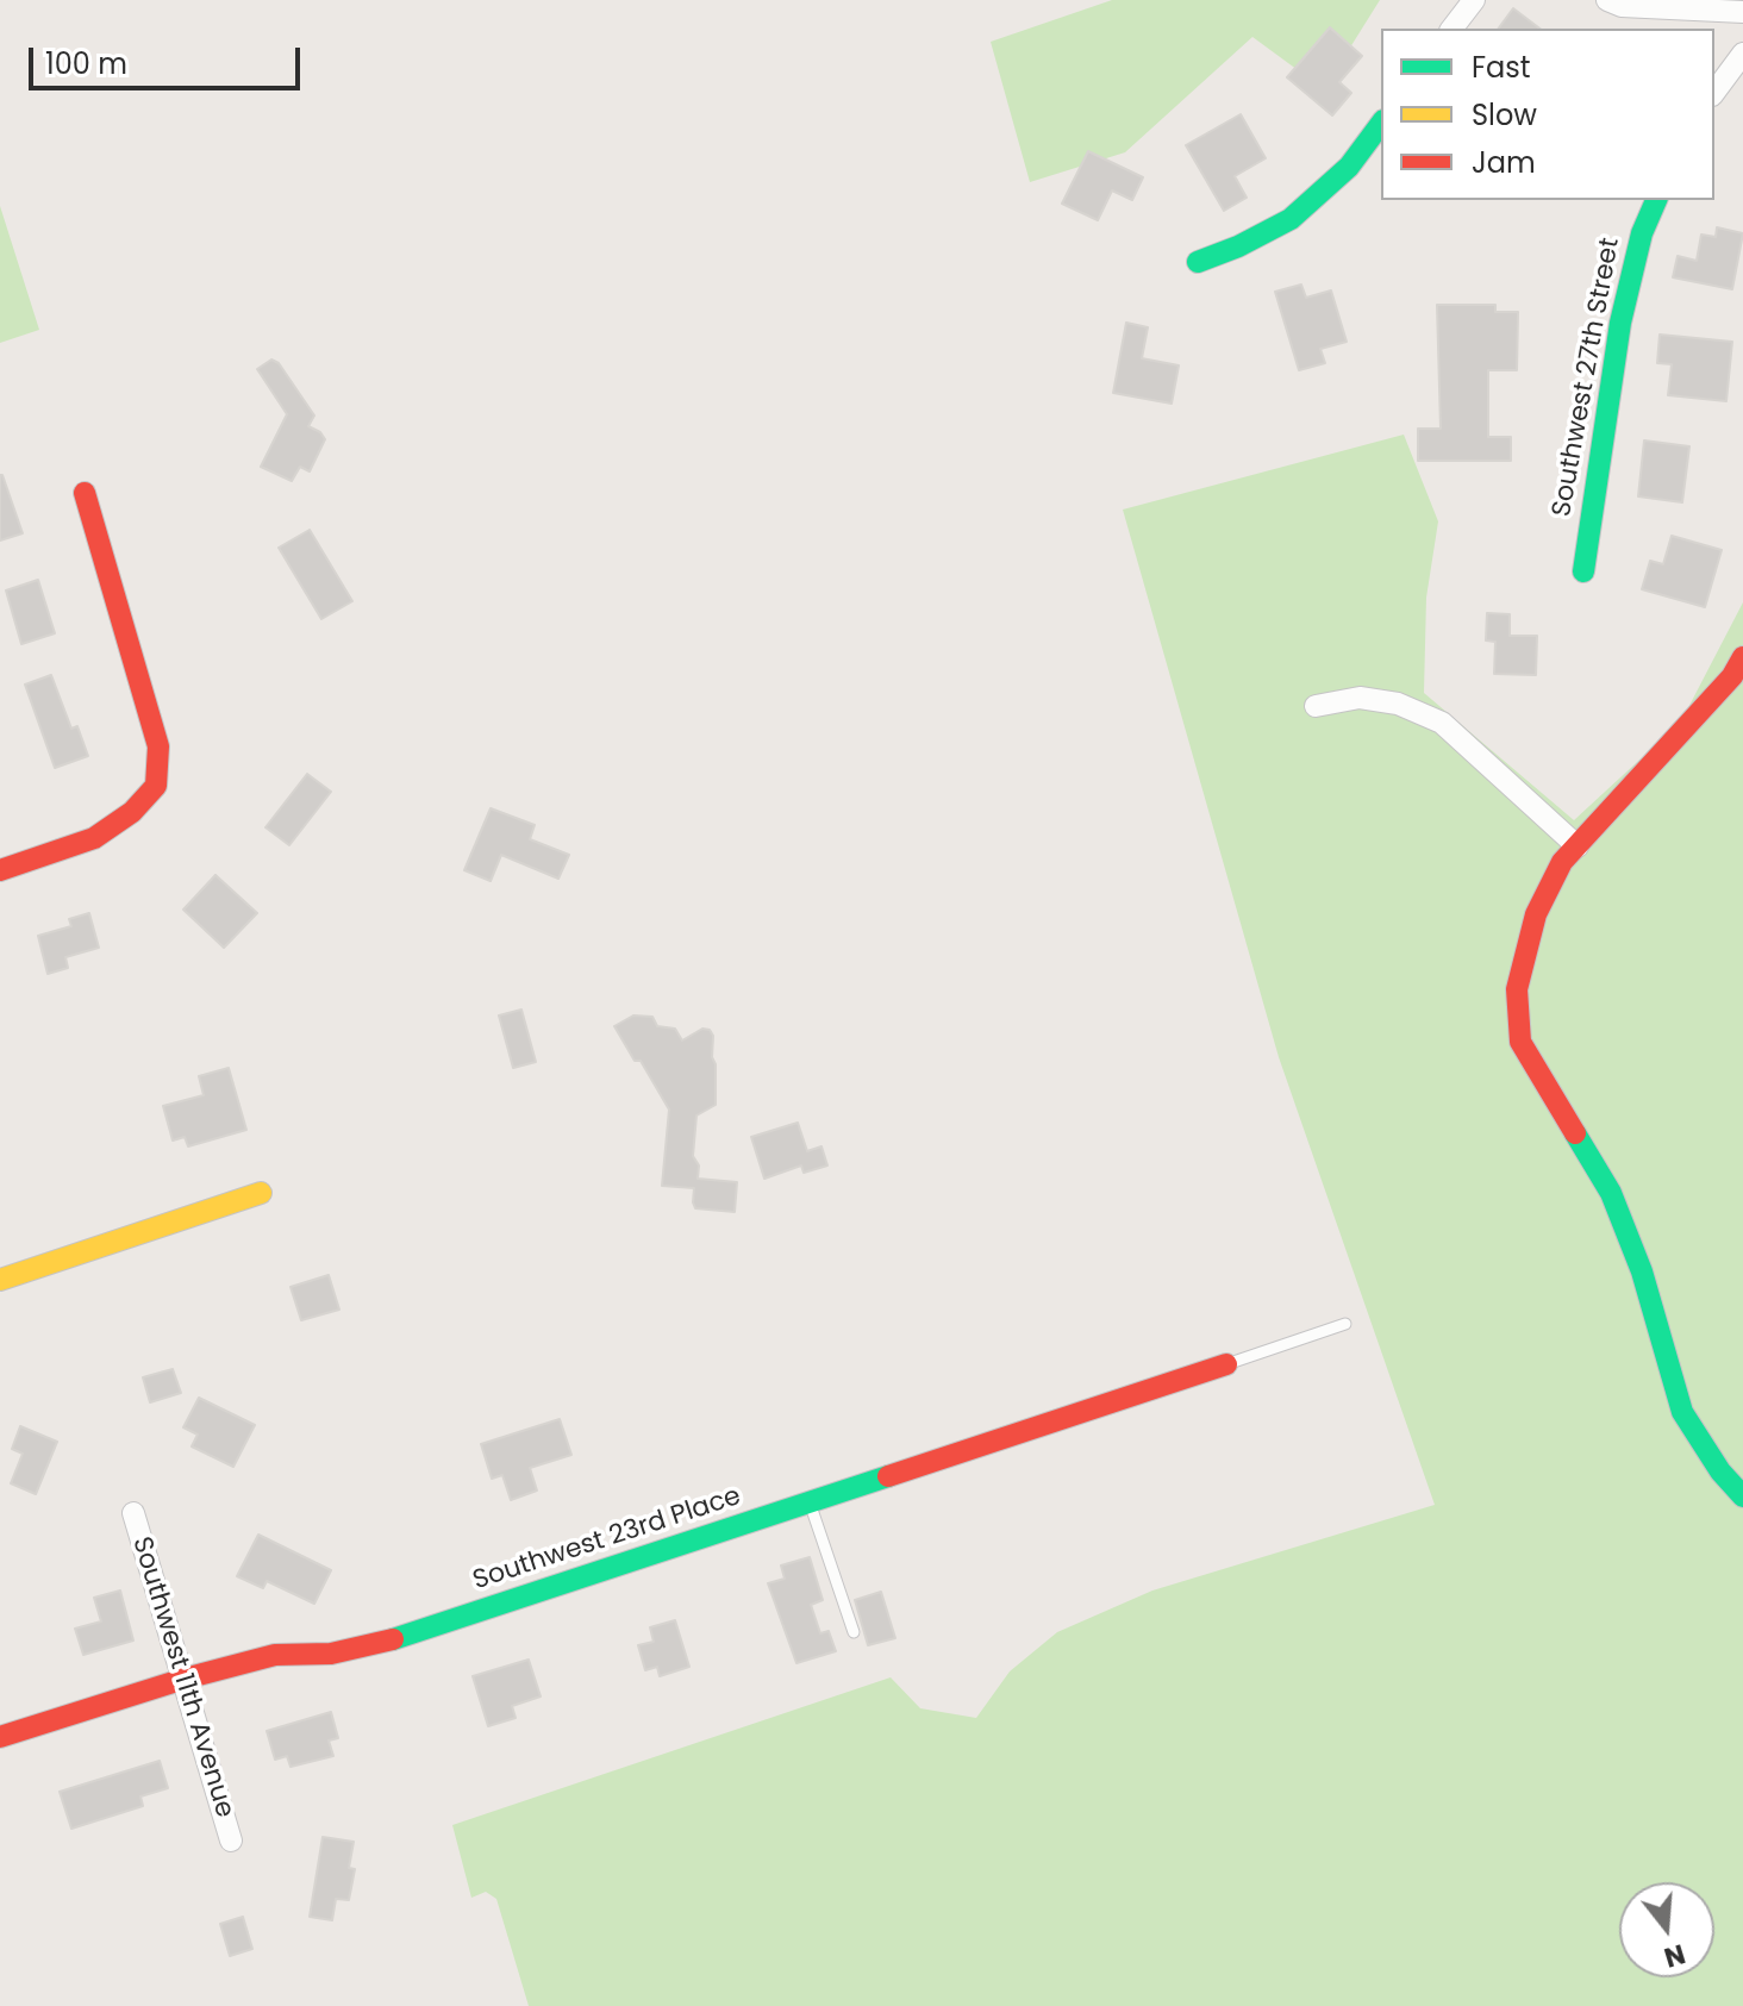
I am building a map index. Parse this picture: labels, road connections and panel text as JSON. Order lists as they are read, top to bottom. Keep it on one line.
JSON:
{"streets":{"street":["Southwest 27th Street","Southwest 23rd Place","Southwest 11th Avenue"]},"crossings":[["Southwest 23rd Place","Southwest 11th Avenue"]],"legend":["Fast","Slow","Jam"],"scale_bar":"100 m","north":"bottom"}
